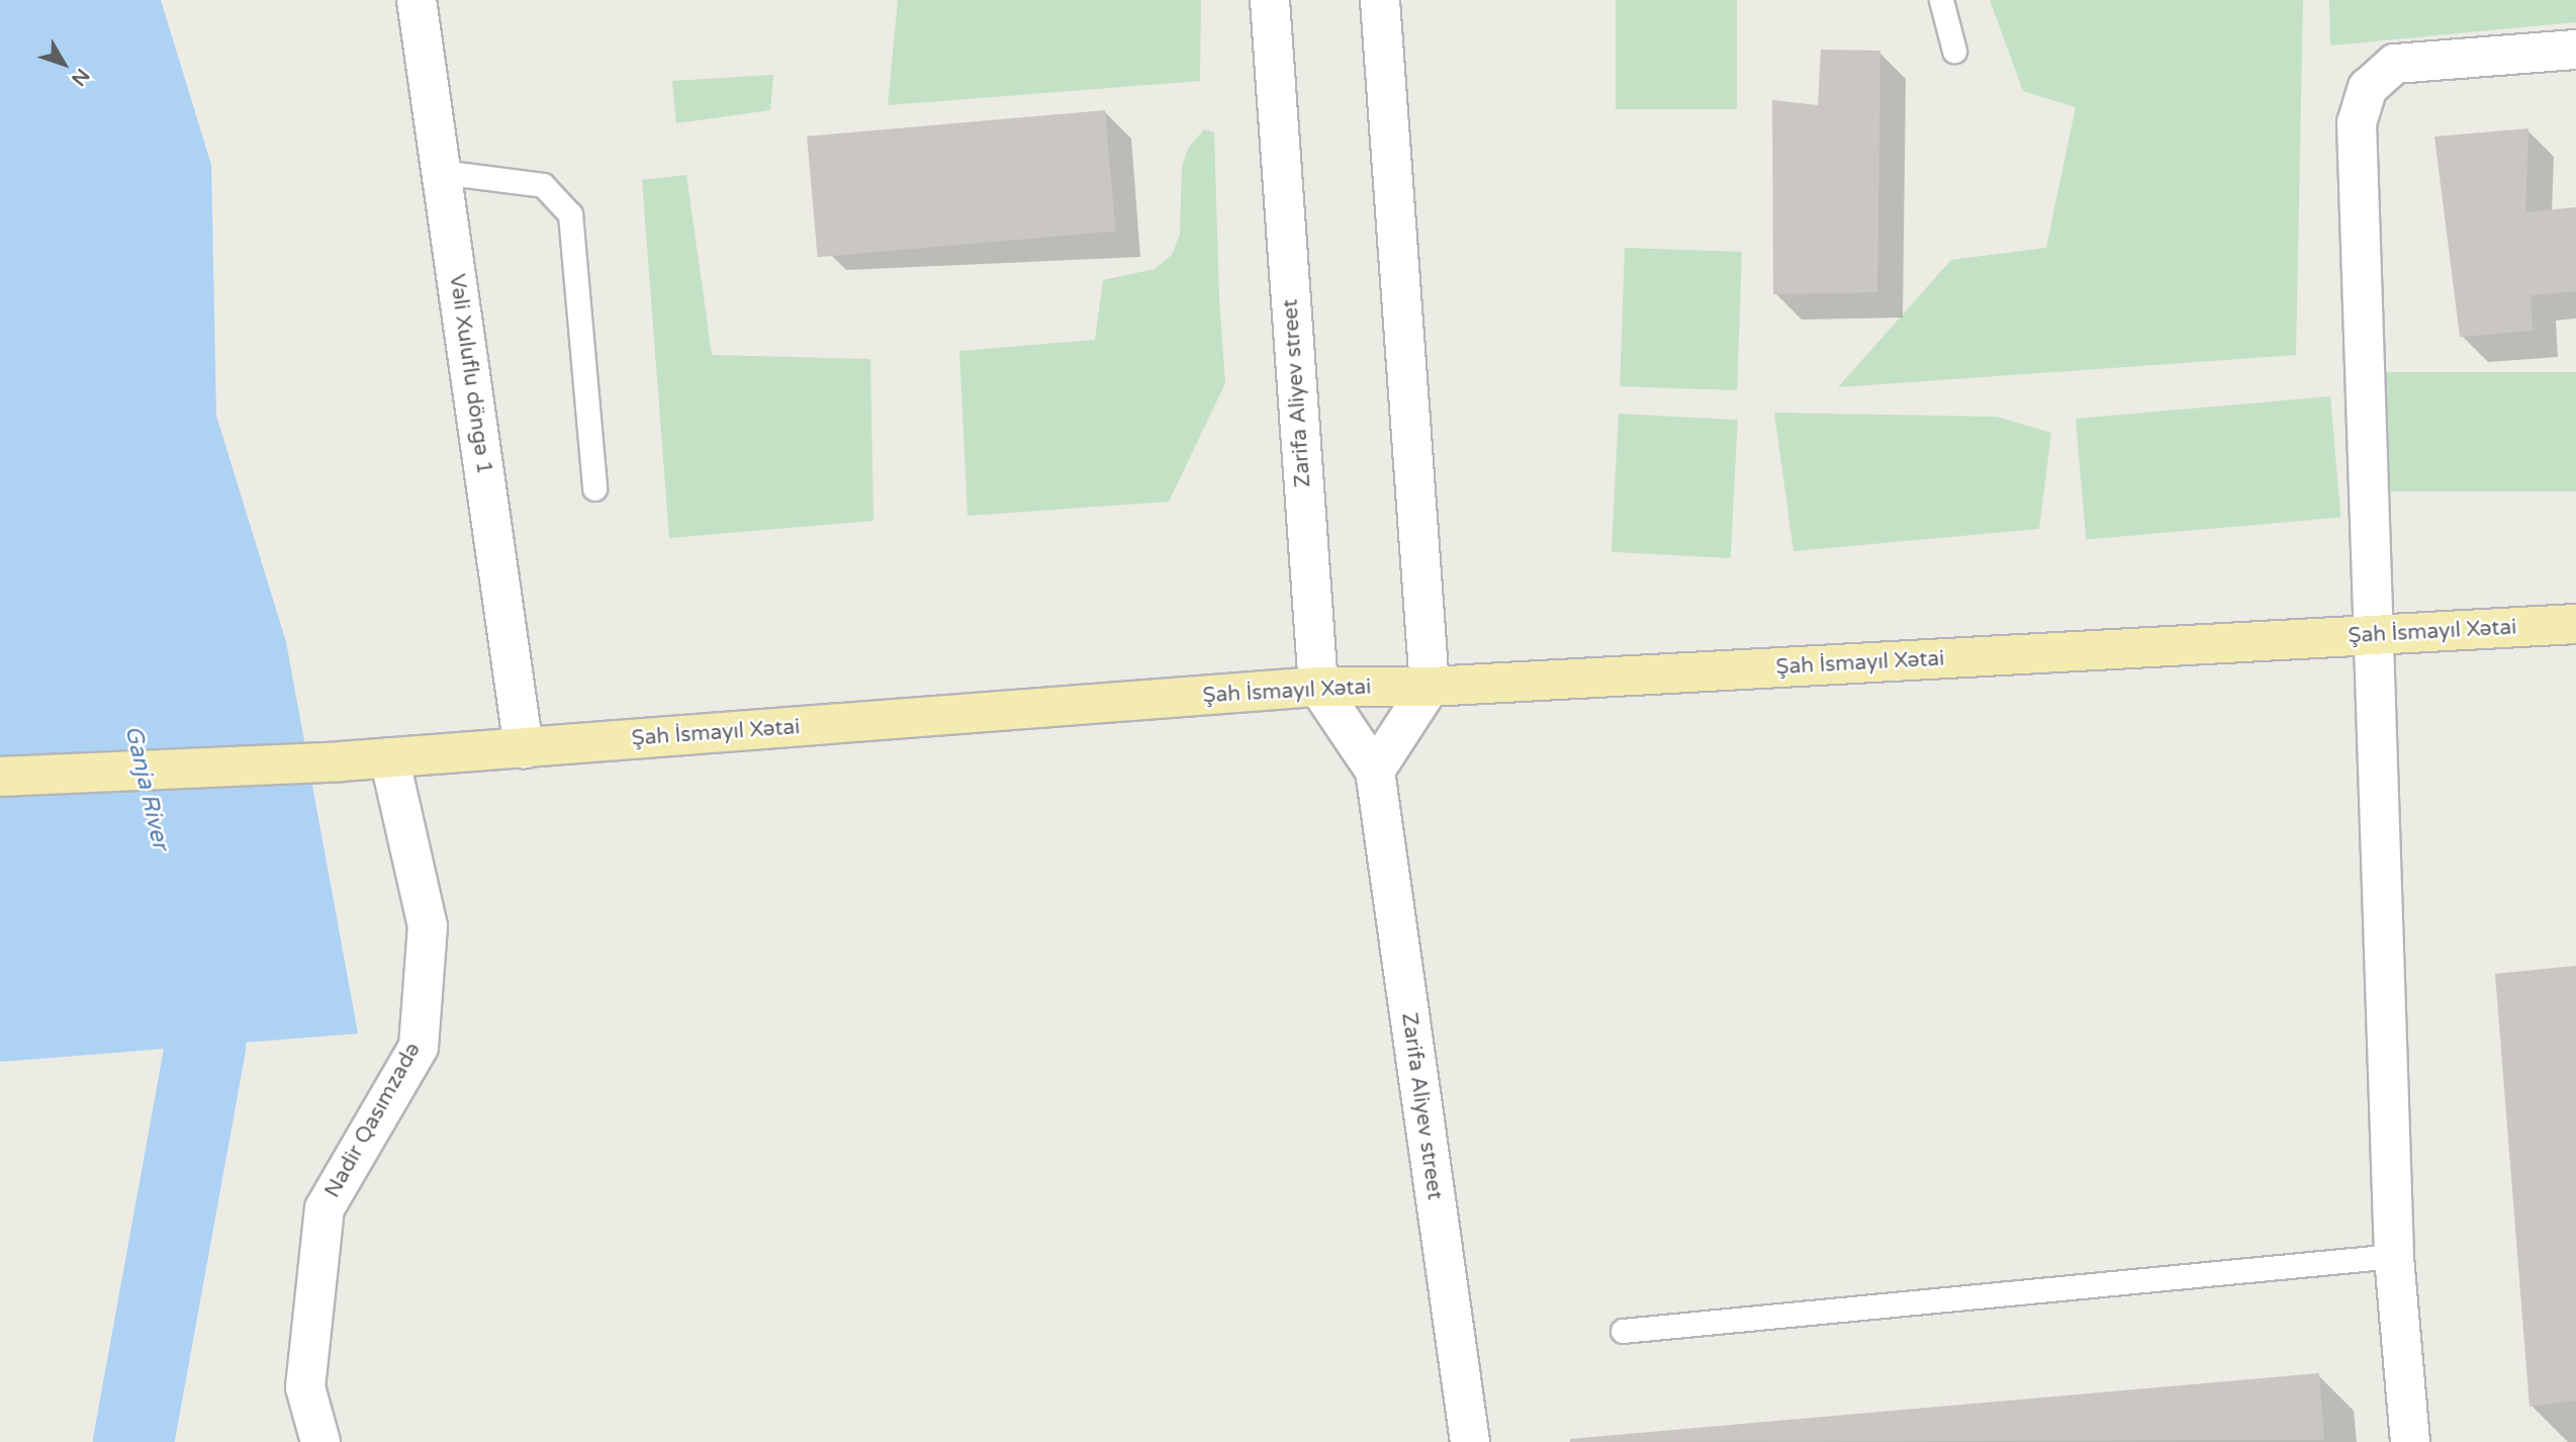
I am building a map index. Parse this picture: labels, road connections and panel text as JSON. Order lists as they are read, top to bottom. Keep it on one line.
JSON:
{"streets":{"main road":["Şah İsmayıl Xətai"],"street":["Vəli Xuluflu döngə 1","Zarifa Aliyev street","Nadir Qasımzadə"]},"crossings":[["Vəli Xuluflu döngə 1","Şah İsmayıl Xətai"],["Zarifa Aliyev street","Şah İsmayıl Xətai"],["Şah İsmayıl Xətai","Nadir Qasımzadə"]],"water":["Ganja River"],"north":"bottom right"}
